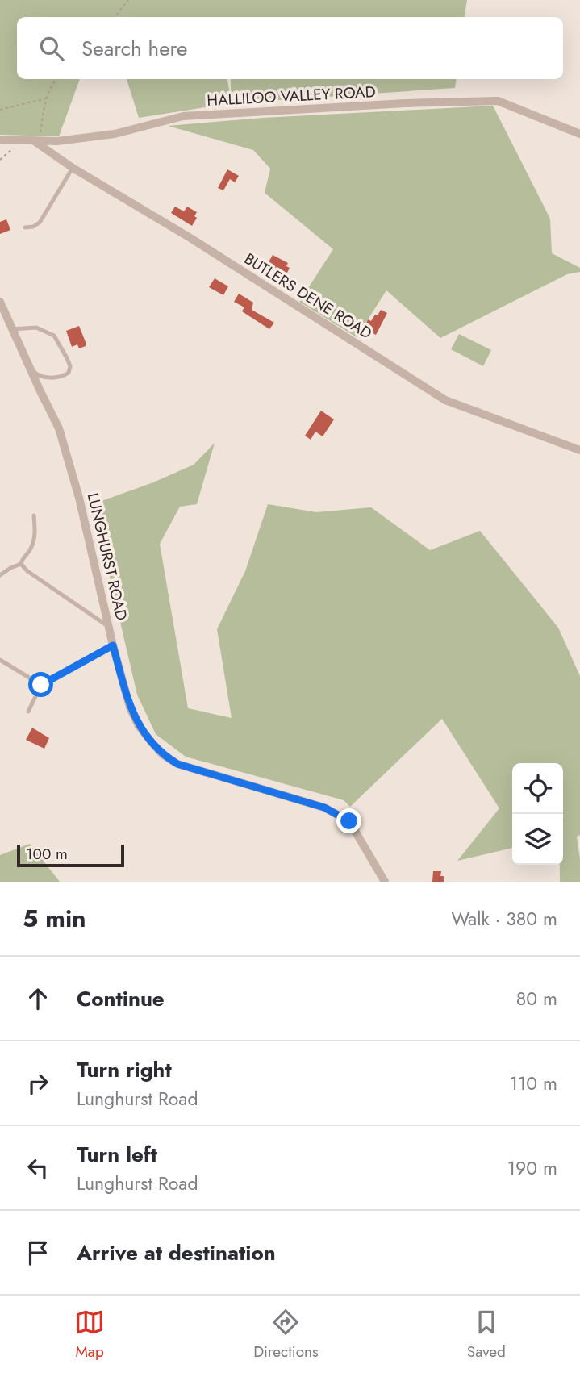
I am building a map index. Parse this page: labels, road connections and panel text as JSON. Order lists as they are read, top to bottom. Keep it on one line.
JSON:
{"streets":{"street":["HALLILOO VALLEY ROAD","BUTLERS DENE ROAD","LUNGHURST ROAD"]},"crossings":[["HALLILOO VALLEY ROAD","BUTLERS DENE ROAD"]],"scale_bar":"100 m","page":{"search":"Search here","scale":"100 m","heading":["5 min","Walk · 380 m"],"list":[["Continue","80 m"],["Turn right","Lunghurst Road","110 m"],["Turn left","Lunghurst Road","190 m"],"Arrive at destination"],"nav":["Map","Directions","Saved"]}}
